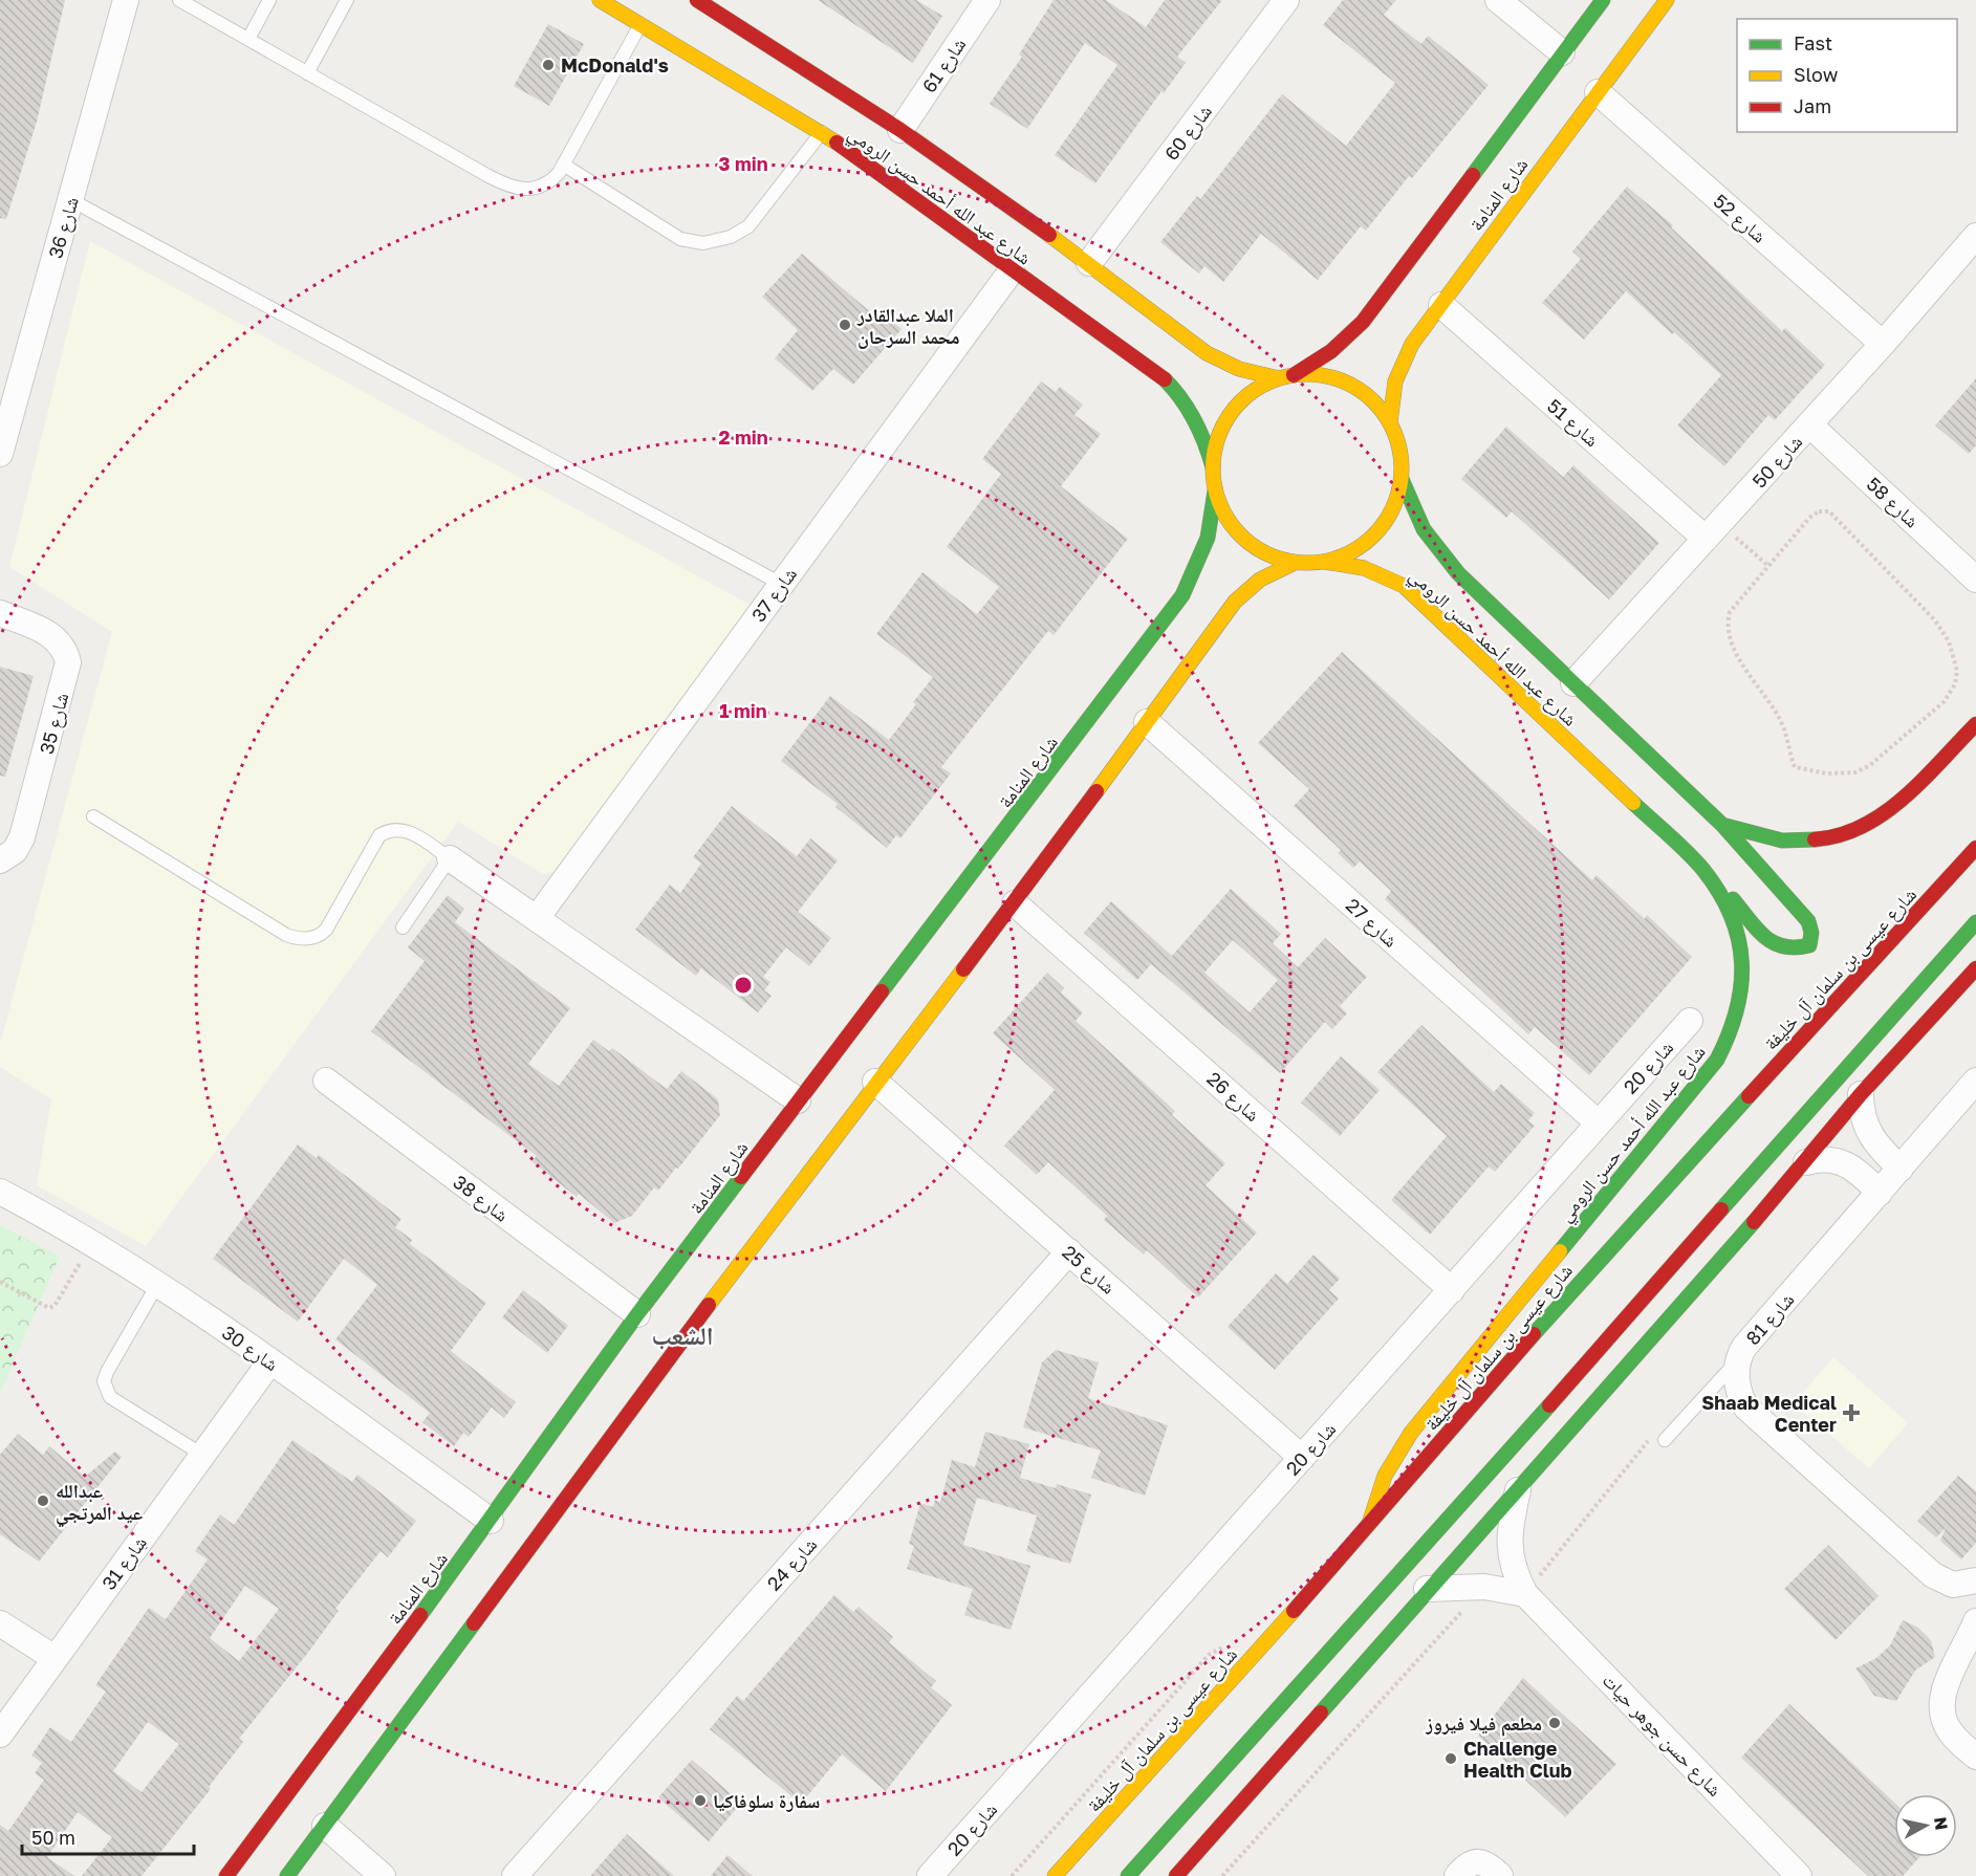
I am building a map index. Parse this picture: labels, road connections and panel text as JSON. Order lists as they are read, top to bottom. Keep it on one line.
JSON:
{"streets":{"main road":["شارع المنامة","شارع عبد الله أحمد حسن الرومي","شارع عيسى بن سلمان آل خليفة"],"street":["شارع 61","شارع 60","شارع 52","شارع 36","شارع 51","شارع 50","شارع 58","شارع 37","شارع 35","شارع 27","شارع 20","شارع 26","شارع 38","شارع 25","شارع 81","شارع 30","شارع 31","شارع 24","شارع حسن جوهر حيات"]},"crossings":[["شارع 61","شارع عبد الله أحمد حسن الرومي"],["شارع 60","شارع عبد الله أحمد حسن الرومي"],["شارع المنامة","شارع عبد الله أحمد حسن الرومي"],["شارع المنامة","شارع 52"],["شارع المنامة","شارع 51"],["شارع المنامة","شارع 38"],["شارع المنامة","شارع 30"],["شارع عبد الله أحمد حسن الرومي","شارع 50"],["شارع عبد الله أحمد حسن الرومي","شارع 37"],["شارع عبد الله أحمد حسن الرومي","شارع عيسى بن سلمان آل خليفة"],["شارع 52","شارع 50"],["شارع 51","شارع 50"],["شارع 50","شارع 58"],["شارع 27","شارع 20"],["شارع 20","شارع 26"],["شارع 20","شارع 25"],["شارع 25","شارع 24"],["شارع 30","شارع 31"]],"districts":["الشعب"],"places":{"other":["McDonald's","الملا عبدالقادر محمد السرحان","عبدالله عيد المرتجي","مطعم فيلا فيروز","Challenge Health Club","سفارة سلوفاكيا"],"health":["Shaab Medical Center"]},"legend":["Fast","Slow","Jam"],"scale_bar":"50 m","north":"right","rings":["3 min","2 min","1 min"]}
